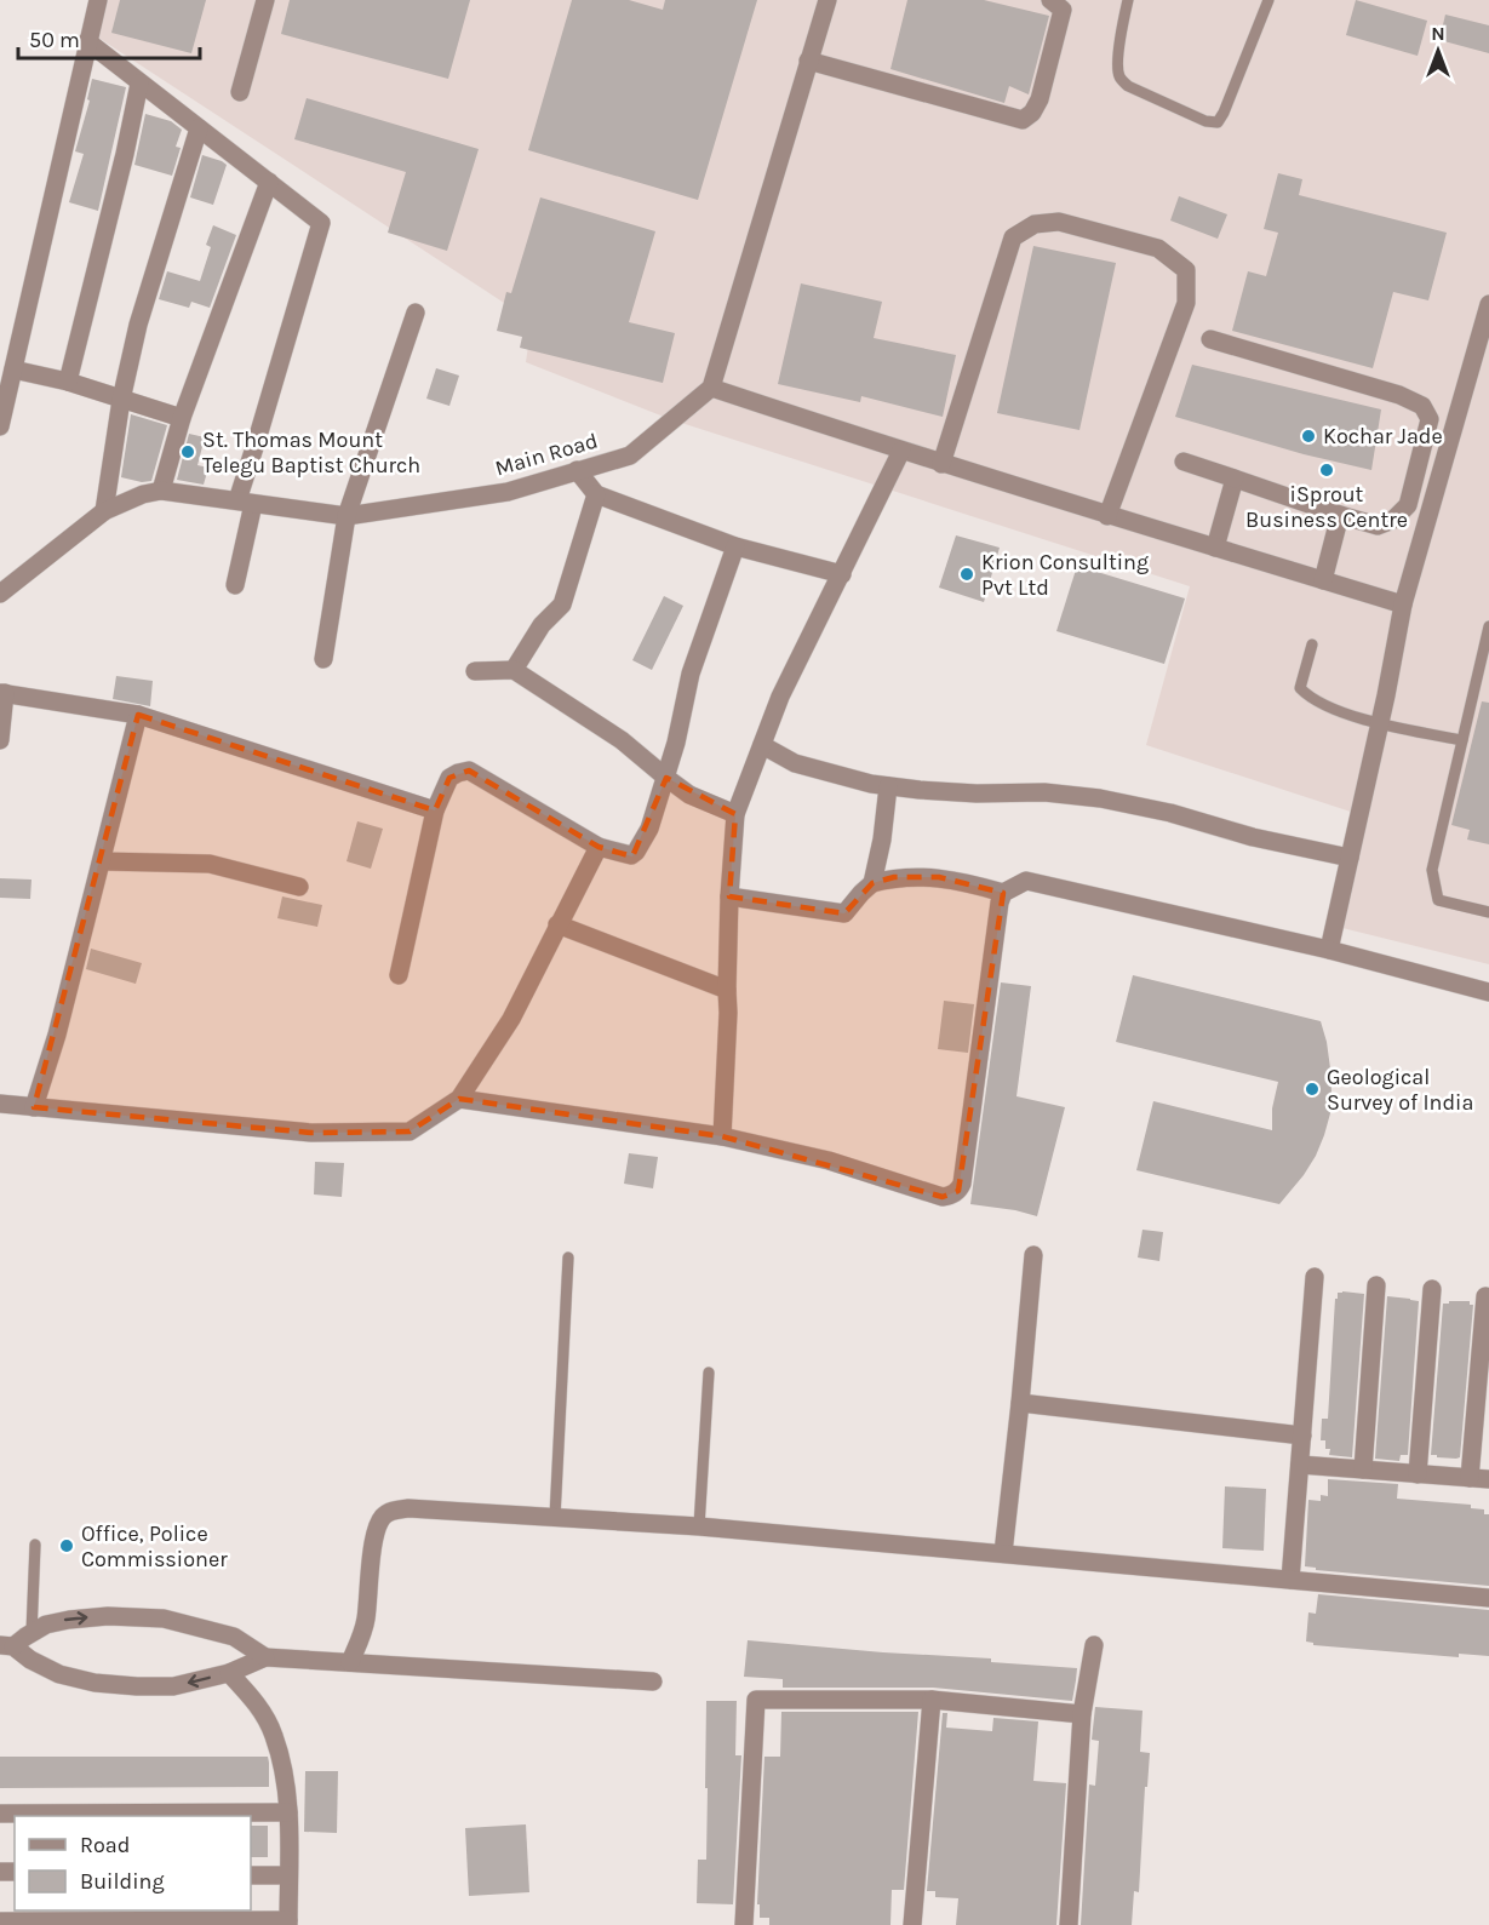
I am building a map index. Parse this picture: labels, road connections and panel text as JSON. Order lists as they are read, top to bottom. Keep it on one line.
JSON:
{"streets":{"street":["Main Road"]},"places":["Kochar Jade","St. Thomas Mount Telegu Baptist Church","iSprout Business Centre","Krion Consulting Pvt Ltd","Geological Survey of India","Office, Police Commissioner"],"legend":["Road","Building"],"scale_bar":"50 m","north":"top"}
